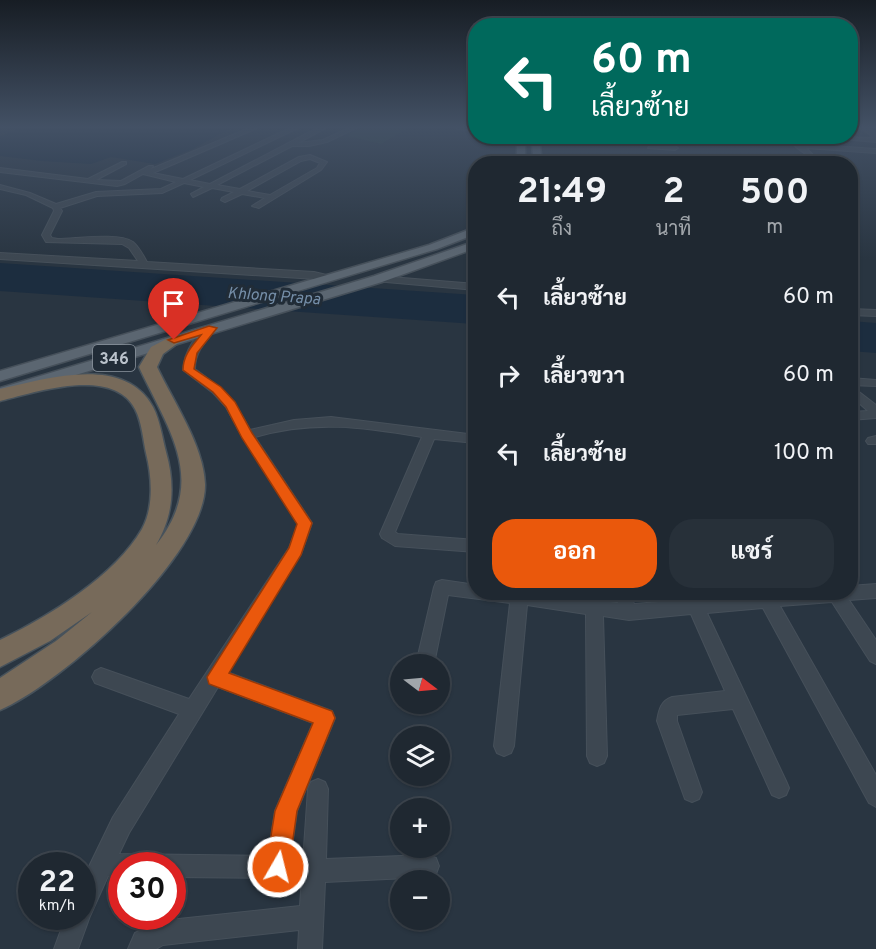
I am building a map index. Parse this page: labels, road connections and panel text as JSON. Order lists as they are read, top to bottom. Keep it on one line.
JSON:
{"streets":{"main road":["346"]},"water":["Khlong Prapa"],"north":"right","page":{"turn":["60 m","เลี้ยวซ้าย"],"eta":["21:49","ถึง","2","นาที","500","m"],"list":[{"name":"เลี้ยวซ้าย","value":"60 m"},{"name":"เลี้ยวขวา","value":"60 m"},{"name":"เลี้ยวซ้าย","value":"100 m"}],"buttons":["ออก","แชร์"],"map_buttons":["+","−"],"speed":"22 km/h","limit":"30"}}
